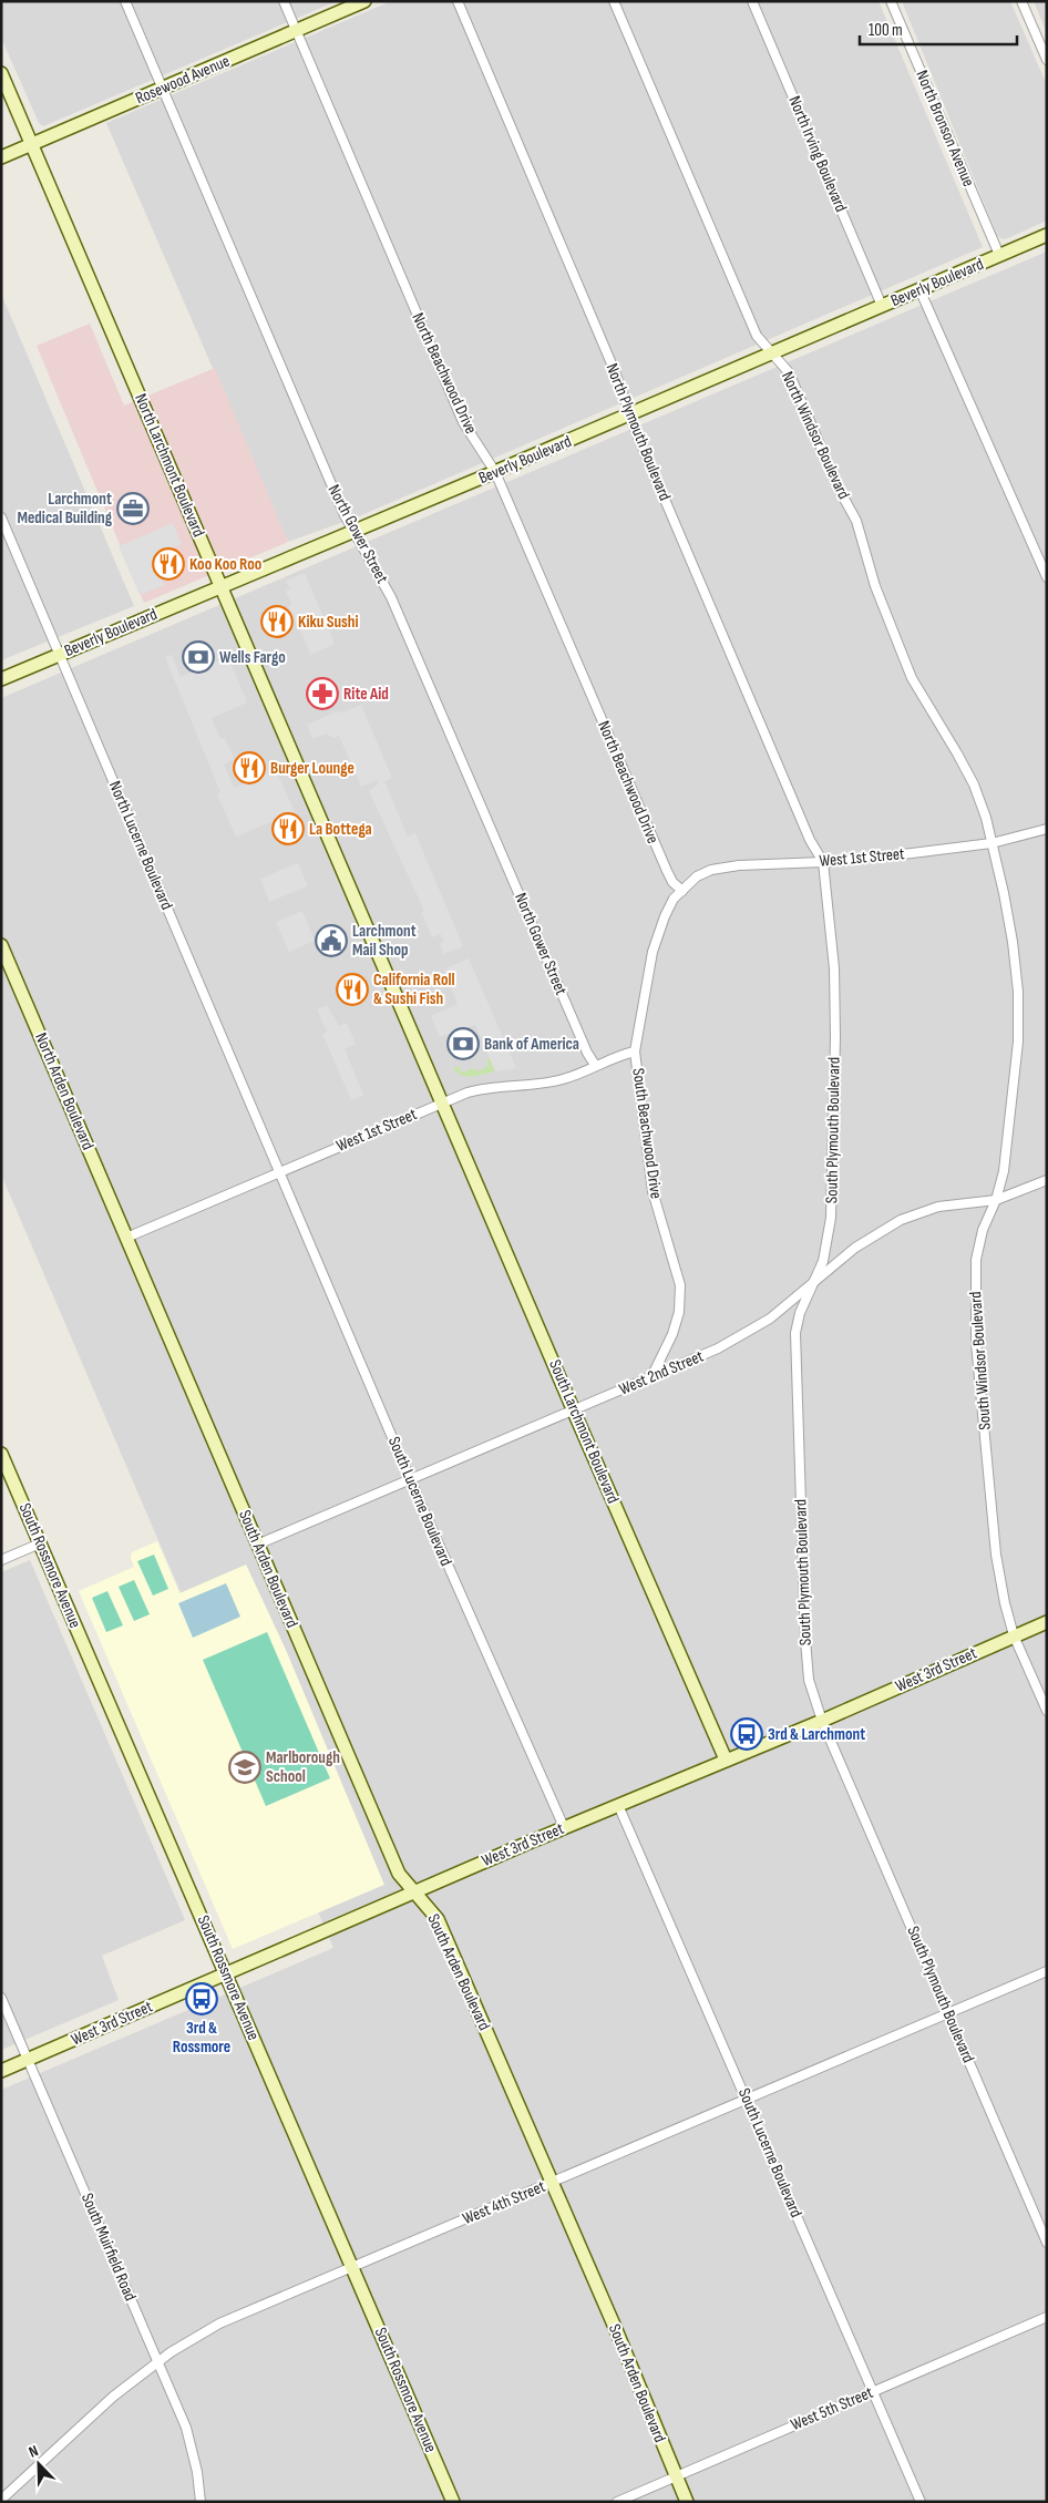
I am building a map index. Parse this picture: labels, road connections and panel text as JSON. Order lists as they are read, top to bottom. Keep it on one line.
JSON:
{"streets":{"street":["Rosewood Avenue","North Bronson Avenue","North Irving Boulevard","Beverly Boulevard","North Beachwood Drive","North Plymouth Boulevard","North Windsor Boulevard","North Larchmont Boulevard","North Gower Street","North Lucerne Boulevard","West 1st Street","North Arden Boulevard","South Plymouth Boulevard","South Beachwood Drive","South Windsor Boulevard","West 2nd Street","South Larchmont Boulevard","South Lucerne Boulevard","South Rossmore Avenue","South Arden Boulevard","West 3rd Street","West 4th Street","South Muirfield Road","West 5th Street"]},"crossings":[["Rosewood Avenue","North Beachwood Drive"],["Rosewood Avenue","North Larchmont Boulevard"],["Rosewood Avenue","North Gower Street"],["North Bronson Avenue","Beverly Boulevard"],["North Irving Boulevard","Beverly Boulevard"],["Beverly Boulevard","North Beachwood Drive"],["Beverly Boulevard","North Plymouth Boulevard"],["Beverly Boulevard","North Windsor Boulevard"],["Beverly Boulevard","North Larchmont Boulevard"],["Beverly Boulevard","North Gower Street"],["Beverly Boulevard","North Lucerne Boulevard"],["North Beachwood Drive","West 1st Street"],["North Beachwood Drive","South Beachwood Drive"],["North Plymouth Boulevard","West 1st Street"],["North Plymouth Boulevard","South Plymouth Boulevard"],["North Windsor Boulevard","West 1st Street"],["North Windsor Boulevard","South Windsor Boulevard"],["North Larchmont Boulevard","West 1st Street"],["North Larchmont Boulevard","South Larchmont Boulevard"],["North Gower Street","West 1st Street"],["North Lucerne Boulevard","West 1st Street"],["North Lucerne Boulevard","South Lucerne Boulevard"],["West 1st Street","North Arden Boulevard"],["West 1st Street","South Plymouth Boulevard"],["West 1st Street","South Beachwood Drive"],["West 1st Street","South Windsor Boulevard"],["West 1st Street","South Larchmont Boulevard"],["West 1st Street","South Lucerne Boulevard"],["West 1st Street","South Arden Boulevard"],["North Arden Boulevard","South Arden Boulevard"],["South Plymouth Boulevard","West 2nd Street"],["South Plymouth Boulevard","West 3rd Street"],["South Plymouth Boulevard","West 4th Street"],["South Beachwood Drive","West 2nd Street"],["South Windsor Boulevard","West 2nd Street"],["South Windsor Boulevard","West 3rd Street"],["West 2nd Street","South Larchmont Boulevard"],["West 2nd Street","South Lucerne Boulevard"],["West 2nd Street","South Arden Boulevard"],["South Larchmont Boulevard","West 3rd Street"],["South Lucerne Boulevard","West 3rd Street"],["South Lucerne Boulevard","West 4th Street"],["South Lucerne Boulevard","West 5th Street"],["South Rossmore Avenue","West 3rd Street"],["South Rossmore Avenue","West 4th Street"],["South Arden Boulevard","West 3rd Street"],["South Arden Boulevard","West 4th Street"],["South Arden Boulevard","West 5th Street"],["West 3rd Street","South Muirfield Road"],["West 4th Street","South Muirfield Road"]],"places":{"office":["Larchmont Medical Building"],"restaurant":["Koo Koo Roo","Kiku Sushi","Burger Lounge","La Bottega","California Roll & Sushi Fish"],"bank":["Wells Fargo","Bank of America"],"pharmacy":["Rite Aid"],"public building":["Larchmont Mail Shop"],"bus stop":["3rd & Larchmont","3rd & Rossmore"],"school or university":["Marlborough School"]},"scale_bar":"100 m","north":"top left"}
